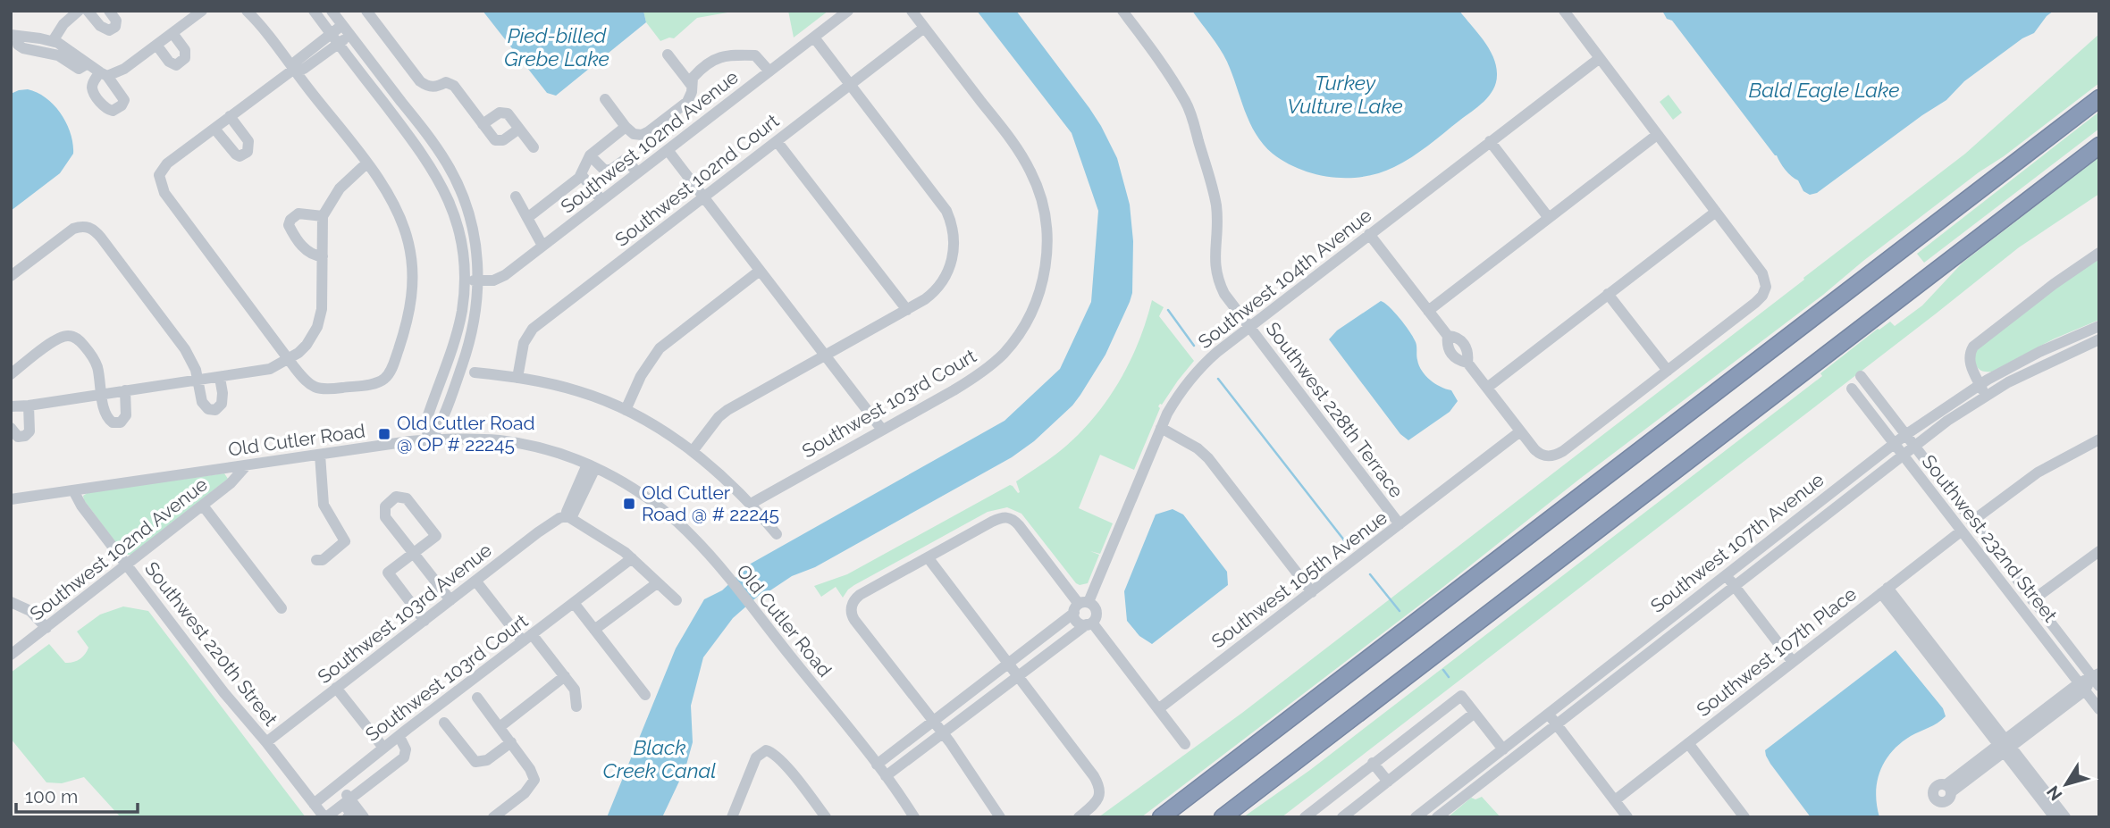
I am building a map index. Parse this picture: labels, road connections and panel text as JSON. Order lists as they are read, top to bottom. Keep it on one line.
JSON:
{"streets":{"street":["Southwest 102nd Avenue","Southwest 102nd Court","Southwest 104th Avenue","Southwest 103rd Court","Southwest 228th Terrace","Old Cutler Road","Southwest 232nd Street","Southwest 107th Avenue","Southwest 105th Avenue","Southwest 103rd Avenue","Southwest 220th Street","Southwest 107th Place"]},"crossings":[["Southwest 102nd Avenue","Old Cutler Road"],["Southwest 102nd Avenue","Southwest 220th Street"],["Southwest 102nd Court","Southwest 103rd Court"],["Southwest 104th Avenue","Southwest 228th Terrace"],["Southwest 103rd Court","Southwest 220th Street"],["Southwest 228th Terrace","Southwest 105th Avenue"],["Old Cutler Road","Southwest 103rd Avenue"],["Old Cutler Road","Southwest 220th Street"],["Southwest 232nd Street","Southwest 107th Avenue"],["Southwest 232nd Street","Southwest 107th Place"],["Southwest 103rd Avenue","Southwest 220th Street"]],"water":["Pied-billed Grebe Lake","Turkey Vulture Lake","Bald Eagle Lake","Black Creek Canal"],"places":{"transit":["Old Cutler Road @ OP # 22245","Old Cutler Road @ # 22245"]},"scale_bar":"100 m","north":"bottom left"}
